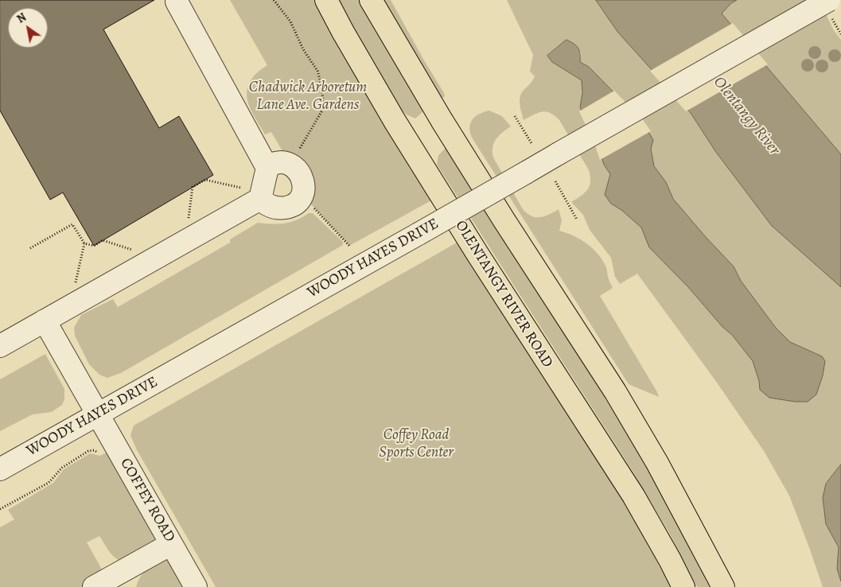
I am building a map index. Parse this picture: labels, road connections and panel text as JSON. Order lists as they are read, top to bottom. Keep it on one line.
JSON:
{"streets":{"main road":["OLENTANGY RIVER ROAD"],"street":["WOODY HAYES DRIVE","COFFEY ROAD"]},"crossings":[["WOODY HAYES DRIVE","COFFEY ROAD"]],"water":["Olentangy River"],"parks":["Chadwick Arboretum Lane Ave. Gardens","Coffey Road Sports Center"],"north":"top left"}
